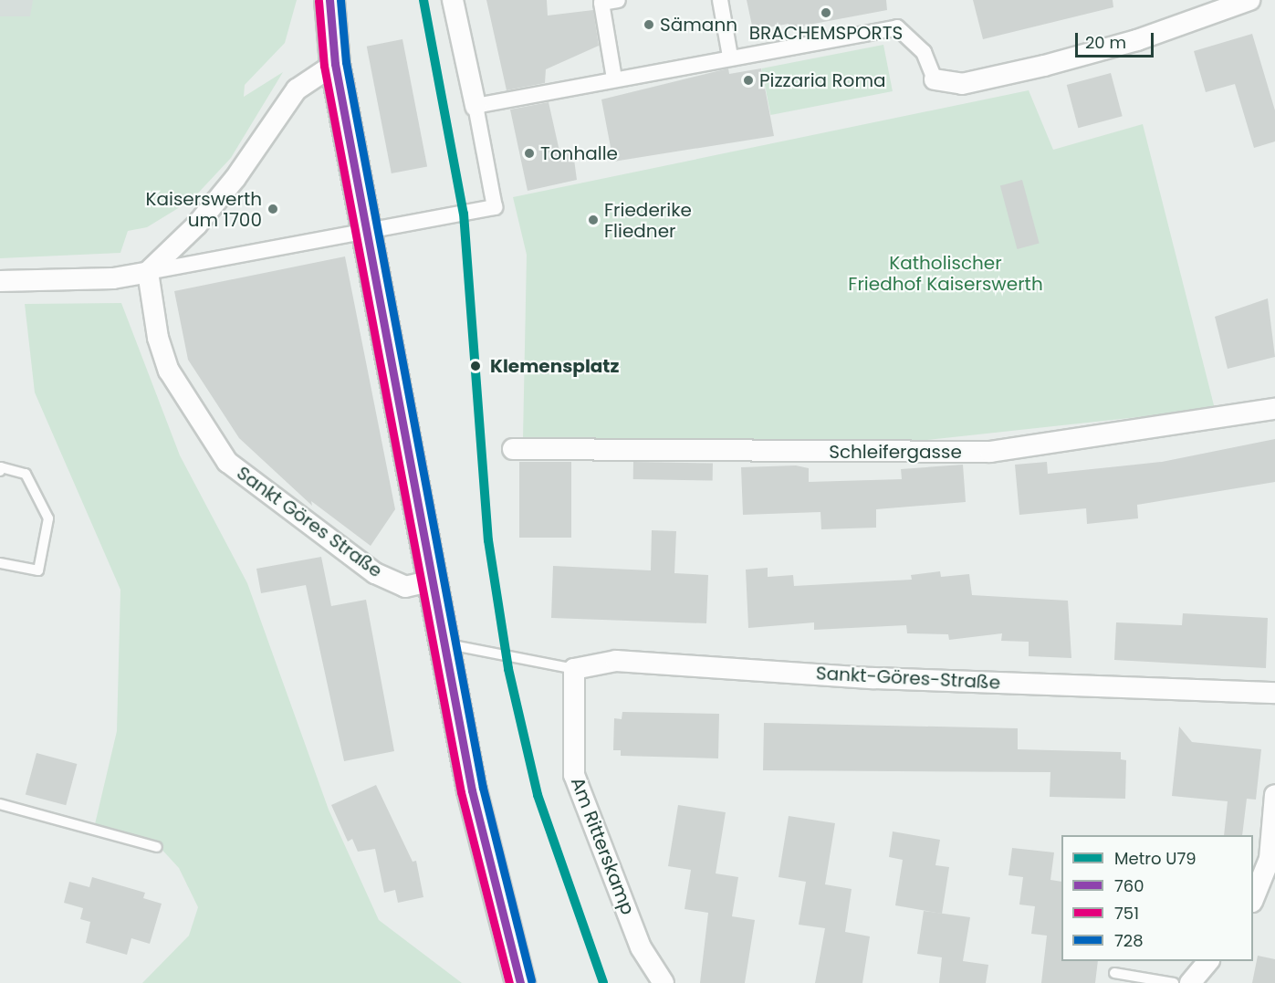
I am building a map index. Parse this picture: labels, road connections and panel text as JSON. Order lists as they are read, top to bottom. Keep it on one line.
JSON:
{"streets":{"street":["Schleifergasse","Sankt Göres Straße","Sankt-Göres-Straße","Am Ritterskamp"]},"crossings":[["Sankt-Göres-Straße","Am Ritterskamp"]],"parks":["Katholischer Friedhof Kaiserswerth"],"places":["BRACHEMSPORTS","Sämann","Pizzaria Roma","Tonhalle","Kaiserswerth um 1700","Friederike Fliedner","Klemensplatz"],"lines":["metro line U79","transit line 760","transit line 728","transit line 751"],"legend":["Metro U79","760","751","728"],"scale_bar":"20 m"}
